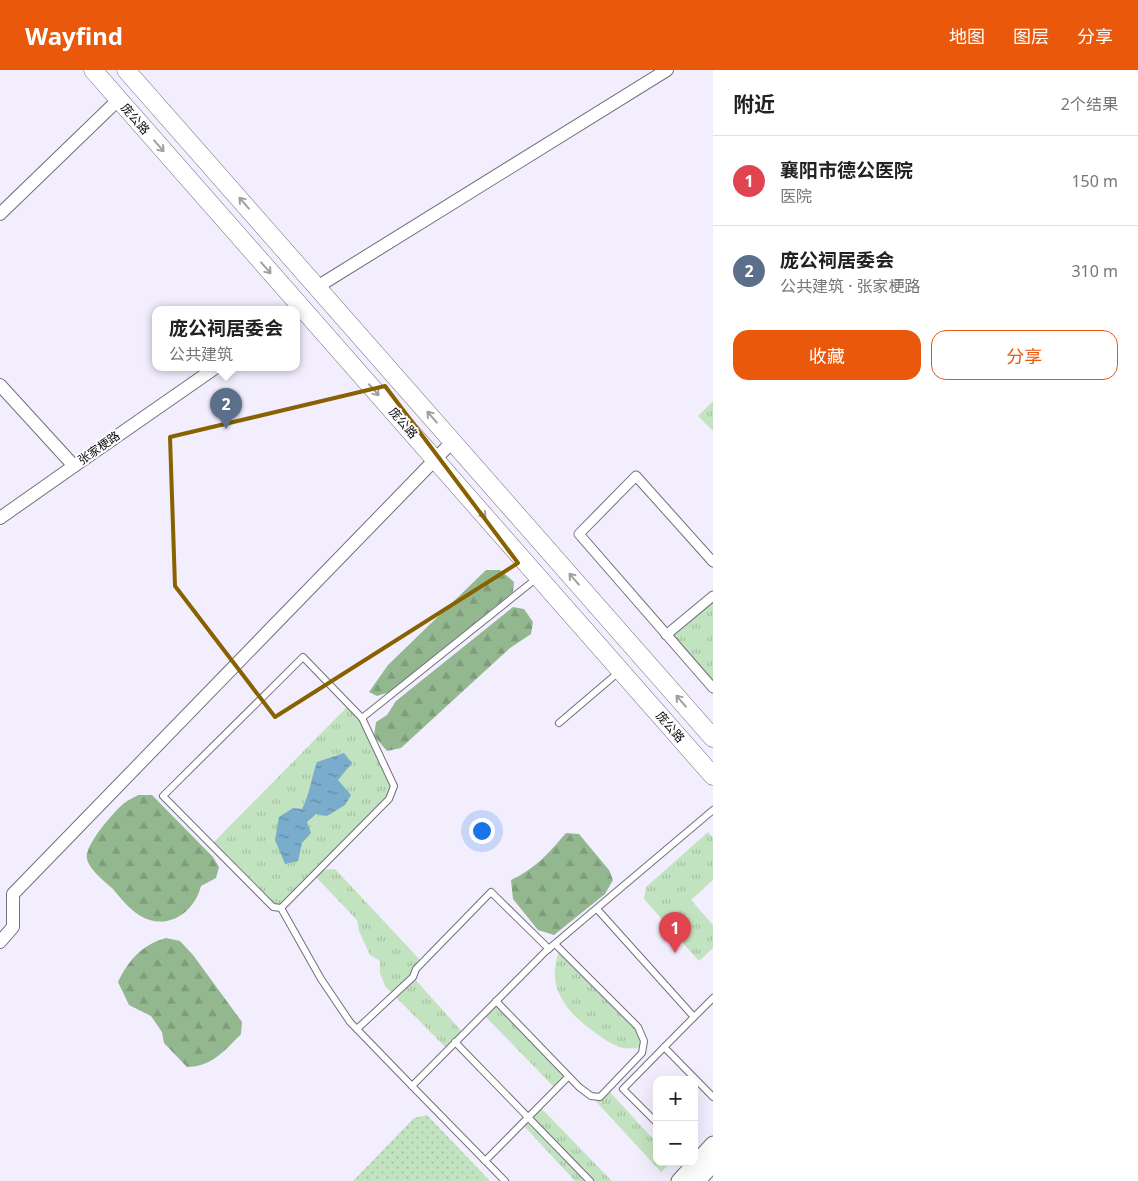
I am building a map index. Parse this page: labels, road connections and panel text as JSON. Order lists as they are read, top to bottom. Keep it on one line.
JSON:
{"streets":{"main road":["庞公路"],"street":["张家梗路"]},"page":{"header":"Wayfind","nav":["地图","图层","分享"],"heading":["附近","2个结果"],"list":[{"mark":"1","name":"襄阳市德公医院","note":"医院","value":"150 m"},{"mark":"2","name":"庞公祠居委会","note":"公共建筑 · 张家梗路","value":"310 m"}],"popup":["庞公祠居委会","公共建筑"],"buttons":["收藏","分享"],"pins":["2","1"],"map_buttons":["+","−"]}}
